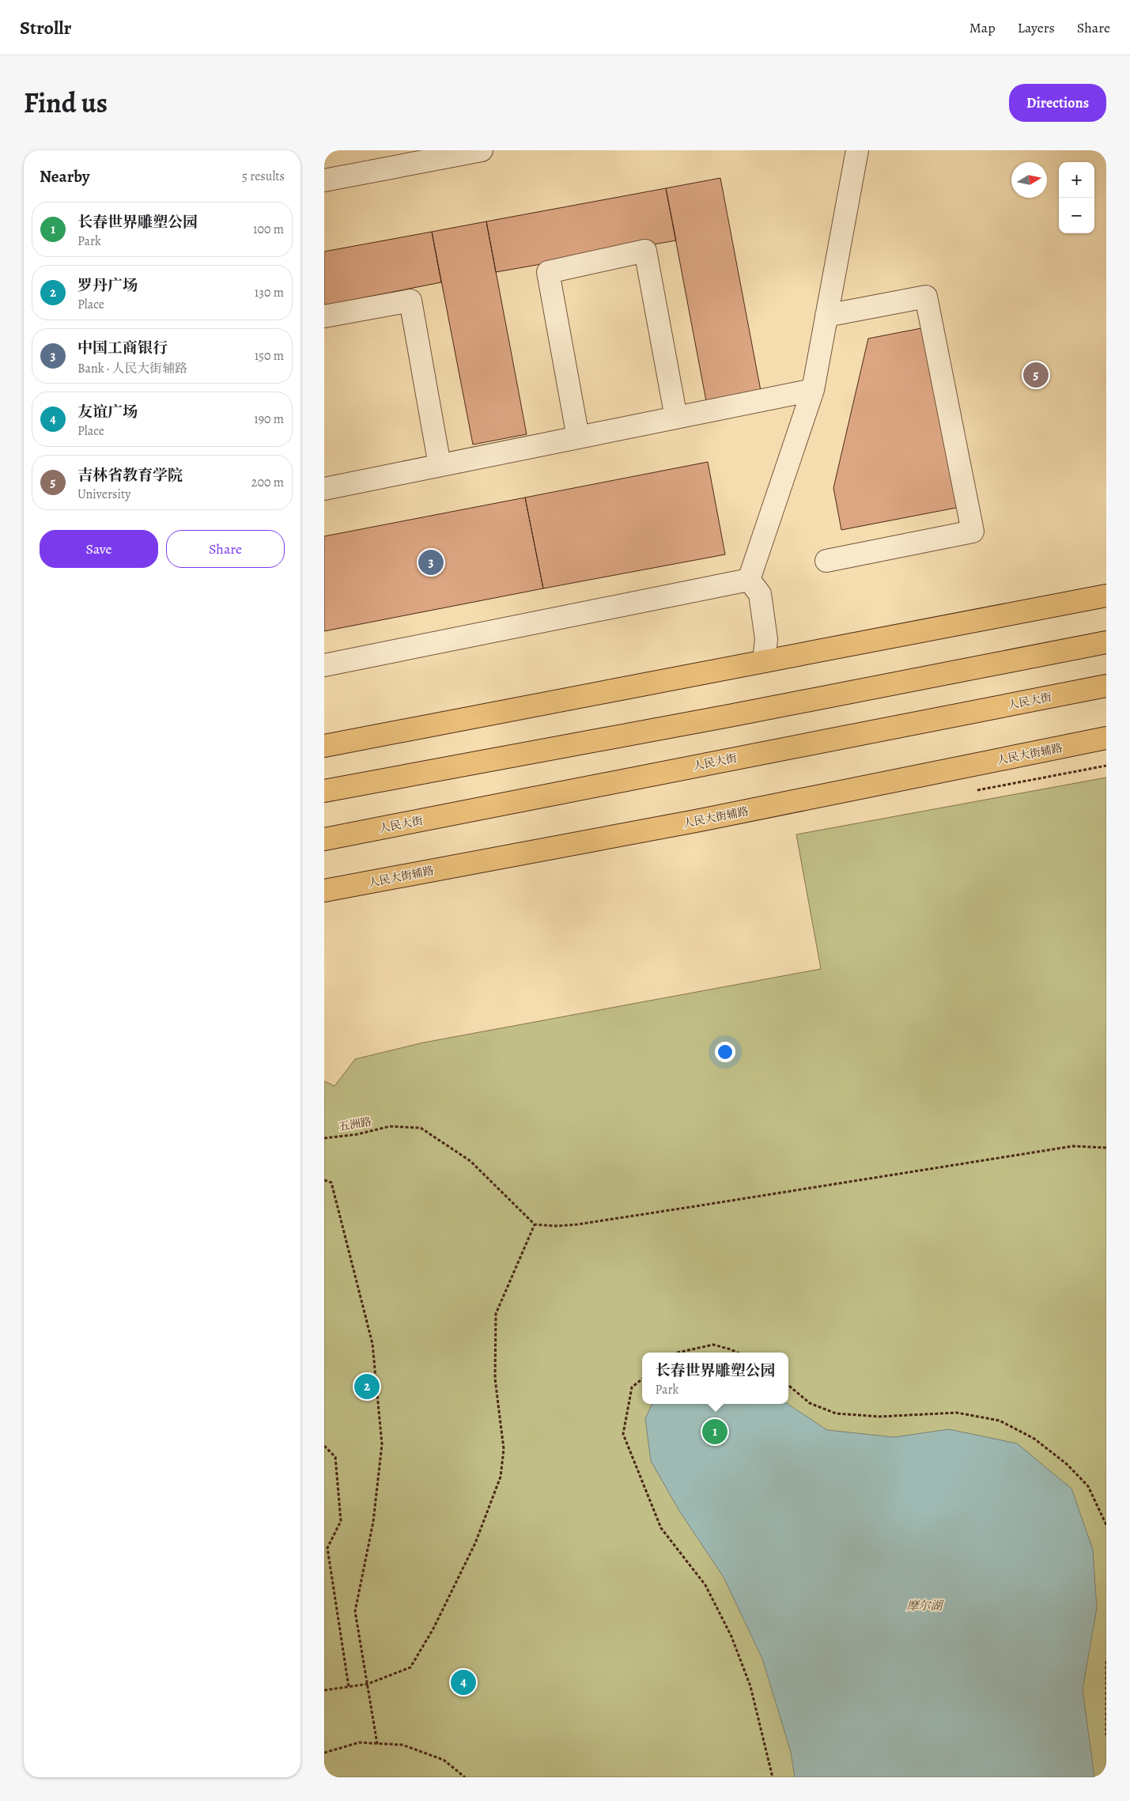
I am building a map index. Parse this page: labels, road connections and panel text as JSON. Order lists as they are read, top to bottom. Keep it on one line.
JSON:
{"streets":{"main road":["人民大街","人民大街辅路"],"path":["五洲路"]},"water":["摩尔湖"],"north":"right","page":{"header":"Strollr","nav":["Map","Layers","Share"],"title":"Find us","buttons":["Directions",["Save","Share"]],"heading":["Nearby","5 results"],"map_buttons":["+","−"],"list":[{"mark":"1","name":"长春世界雕塑公园","note":"Park","value":"100 m"},{"mark":"2","name":"罗丹广场","note":"Place","value":"130 m"},{"mark":"3","name":"中国工商银行","note":"Bank · 人民大街辅路","value":"150 m"},{"mark":"4","name":"友谊广场","note":"Place","value":"190 m"},{"mark":"5","name":"吉林省教育学院","note":"University","value":"200 m"}],"pins":["5","3","2","1","4"],"popup":["长春世界雕塑公园","Park"]}}
